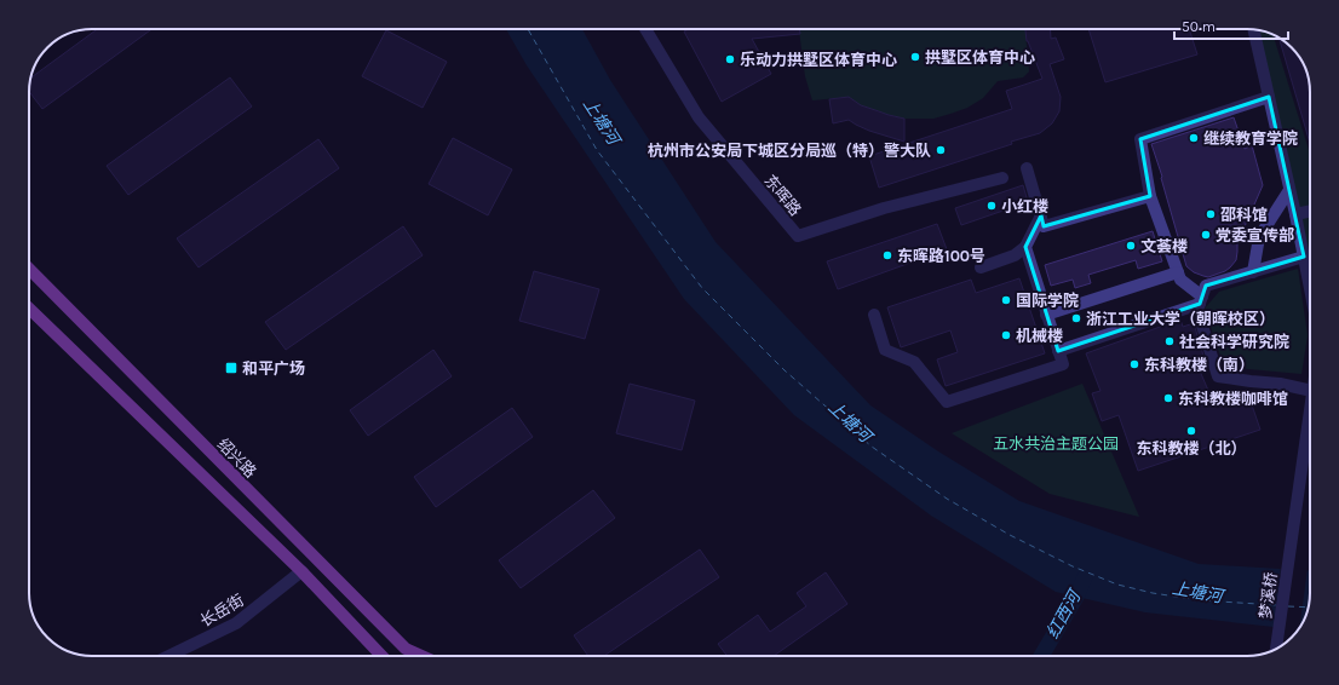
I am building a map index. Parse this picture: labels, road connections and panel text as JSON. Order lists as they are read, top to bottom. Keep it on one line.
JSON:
{"streets":{"main road":["绍兴路"],"street":["东晖路","梦溪桥","长岳街"]},"water":["上塘河","红西河"],"parks":["五水共治主题公园"],"places":{"other":["拱墅区体育中心","乐动力拱墅区体育中心","继续教育学院","杭州市公安局下城区分局巡（特）警大队","小红楼","邵科馆","党委宣传部","文荟楼","东晖路100号","国际学院","浙江工业大学（朝晖校区）","机械楼","社会科学研究院","东科教楼（南）","东科教楼咖啡馆","东科教楼（北）"],"transit":["和平广场"]},"scale_bar":"50 m"}
